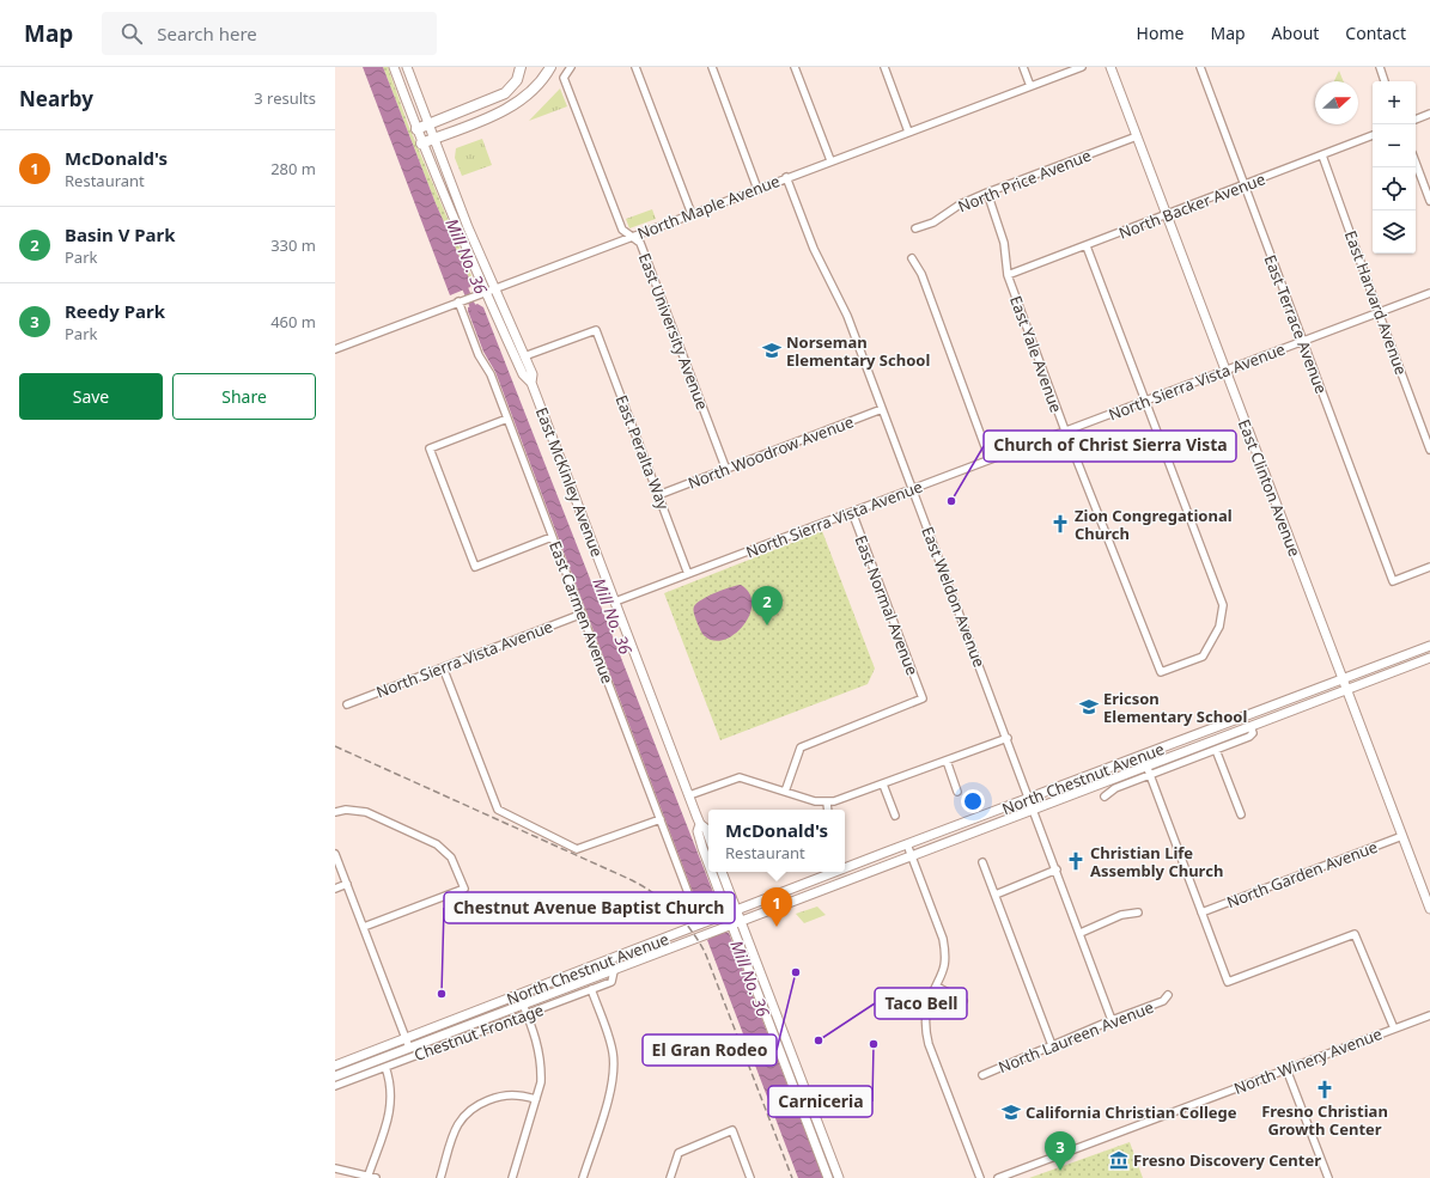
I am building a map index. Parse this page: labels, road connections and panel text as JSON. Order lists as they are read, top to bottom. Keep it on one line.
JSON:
{"streets":{"main road":["East McKinley Avenue","East Clinton Avenue","North Chestnut Avenue"],"street":["North Price Avenue","North Backer Avenue","North Maple Avenue","East Harvard Avenue","East Terrace Avenue","East University Avenue","East Yale Avenue","North Sierra Vista Avenue","East Peralta Way","North Woodrow Avenue","East Weldon Avenue","East Normal Avenue","East Carmen Avenue","North Garden Avenue","Chestnut Frontage","North Laureen Avenue","North Winery Avenue"]},"crossings":[["North Price Avenue","East Yale Avenue"],["North Price Avenue","East Clinton Avenue"],["North Backer Avenue","East Harvard Avenue"],["North Backer Avenue","East Terrace Avenue"],["North Backer Avenue","East Yale Avenue"],["North Backer Avenue","East Clinton Avenue"],["North Maple Avenue","East University Avenue"],["North Maple Avenue","East McKinley Avenue"],["North Maple Avenue","East Weldon Avenue"],["North Maple Avenue","East Carmen Avenue"],["East Harvard Avenue","North Sierra Vista Avenue"],["East Terrace Avenue","North Sierra Vista Avenue"],["East University Avenue","North Woodrow Avenue"],["East Yale Avenue","North Sierra Vista Avenue"],["North Sierra Vista Avenue","East Peralta Way"],["North Sierra Vista Avenue","East McKinley Avenue"],["North Sierra Vista Avenue","East Clinton Avenue"],["North Sierra Vista Avenue","East Weldon Avenue"],["North Sierra Vista Avenue","East Normal Avenue"],["North Sierra Vista Avenue","East Carmen Avenue"],["East Peralta Way","North Woodrow Avenue"],["East Peralta Way","East McKinley Avenue"],["North Woodrow Avenue","East Weldon Avenue"],["East McKinley Avenue","North Chestnut Avenue"],["East Clinton Avenue","North Chestnut Avenue"],["East Clinton Avenue","North Garden Avenue"],["East Weldon Avenue","North Chestnut Avenue"],["East Weldon Avenue","North Laureen Avenue"],["East Carmen Avenue","North Chestnut Avenue"],["North Chestnut Avenue","Chestnut Frontage"]],"water":["Mill No. 36"],"places":{"school or university":["Norseman Elementary School","Ericson Elementary School","California Christian College"],"other":["Church of Christ Sierra Vista","El Gran Rodeo","Chestnut Avenue Baptist Church","Taco Bell","Carniceria"],"church":["Zion Congregational Church","Christian Life Assembly Church","Fresno Christian Growth Center"],"museum":["Fresno Discovery Center"]},"north":"right","page":{"header":"Map","search":"Search here","nav":["Home","Map","About","Contact"],"heading":["Nearby","3 results"],"map_buttons":["+","−"],"list":[{"mark":"1","name":"McDonald's","note":"Restaurant","value":"280 m"},{"mark":"2","name":"Basin V Park","note":"Park","value":"330 m"},{"mark":"3","name":"Reedy Park","note":"Park","value":"460 m"}],"buttons":["Save","Share"],"pins":["2","1","3"],"popup":["McDonald's","Restaurant"]}}
